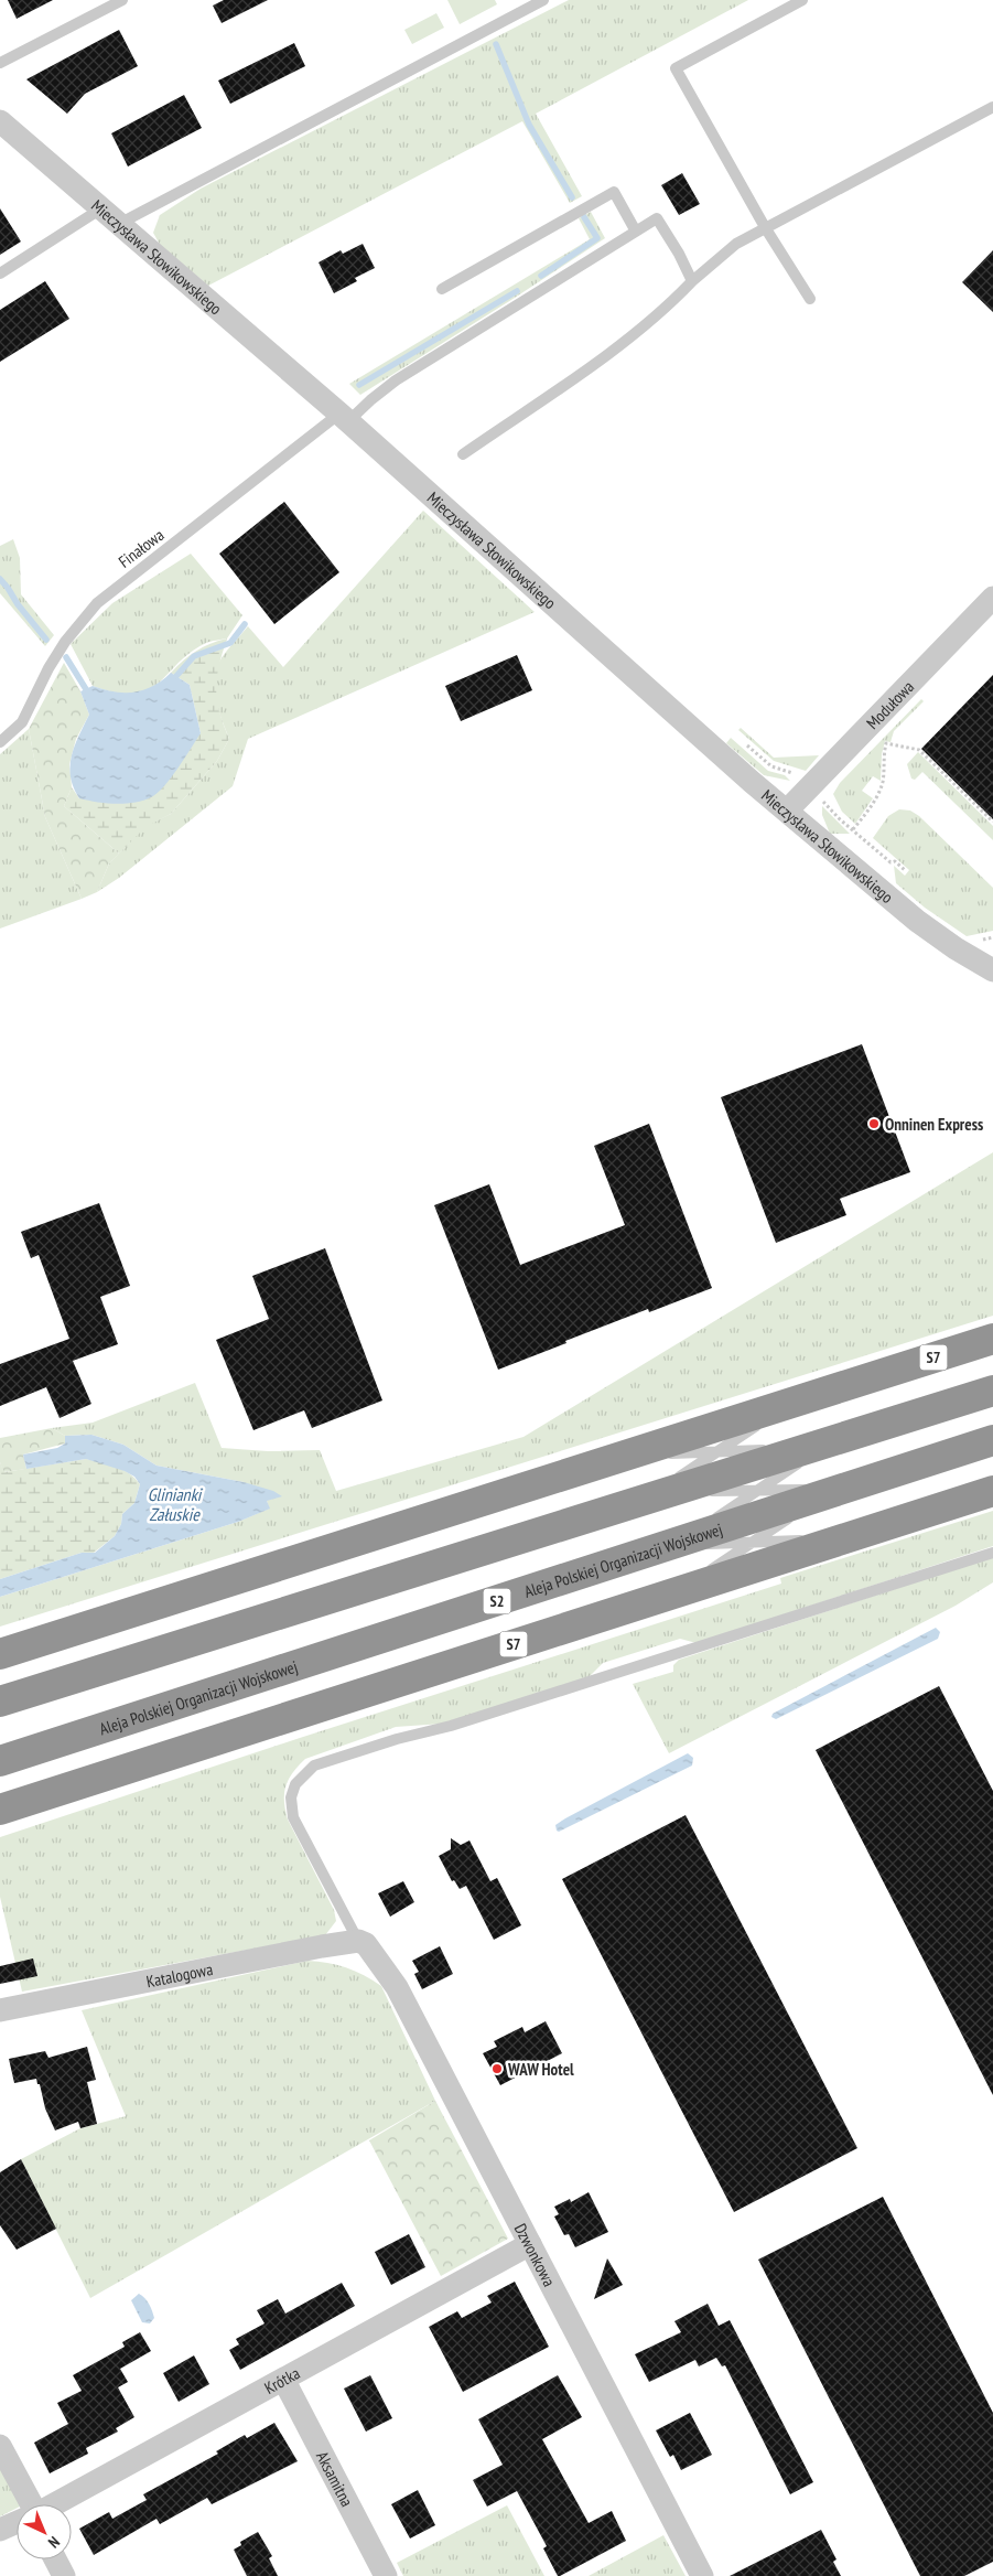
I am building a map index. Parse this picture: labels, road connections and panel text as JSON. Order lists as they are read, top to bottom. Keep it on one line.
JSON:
{"streets":{"highway":["S7","Aleja Polskiej Organizacji Wojskowej","S2"],"street":["Mieczysława Słowikowskiego","Modułowa","Katalogowa","Dzwonkowa","Krótka","Aksamitna"],"lane":["Finałowa"]},"crossings":[["Mieczysława Słowikowskiego","Finałowa"],["Mieczysława Słowikowskiego","Modułowa"],["Katalogowa","Dzwonkowa"],["Dzwonkowa","Krótka"],["Krótka","Aksamitna"]],"water":["Glinianki Załuskie"],"places":["Onninen Express","WAW Hotel"],"north":"bottom right"}
